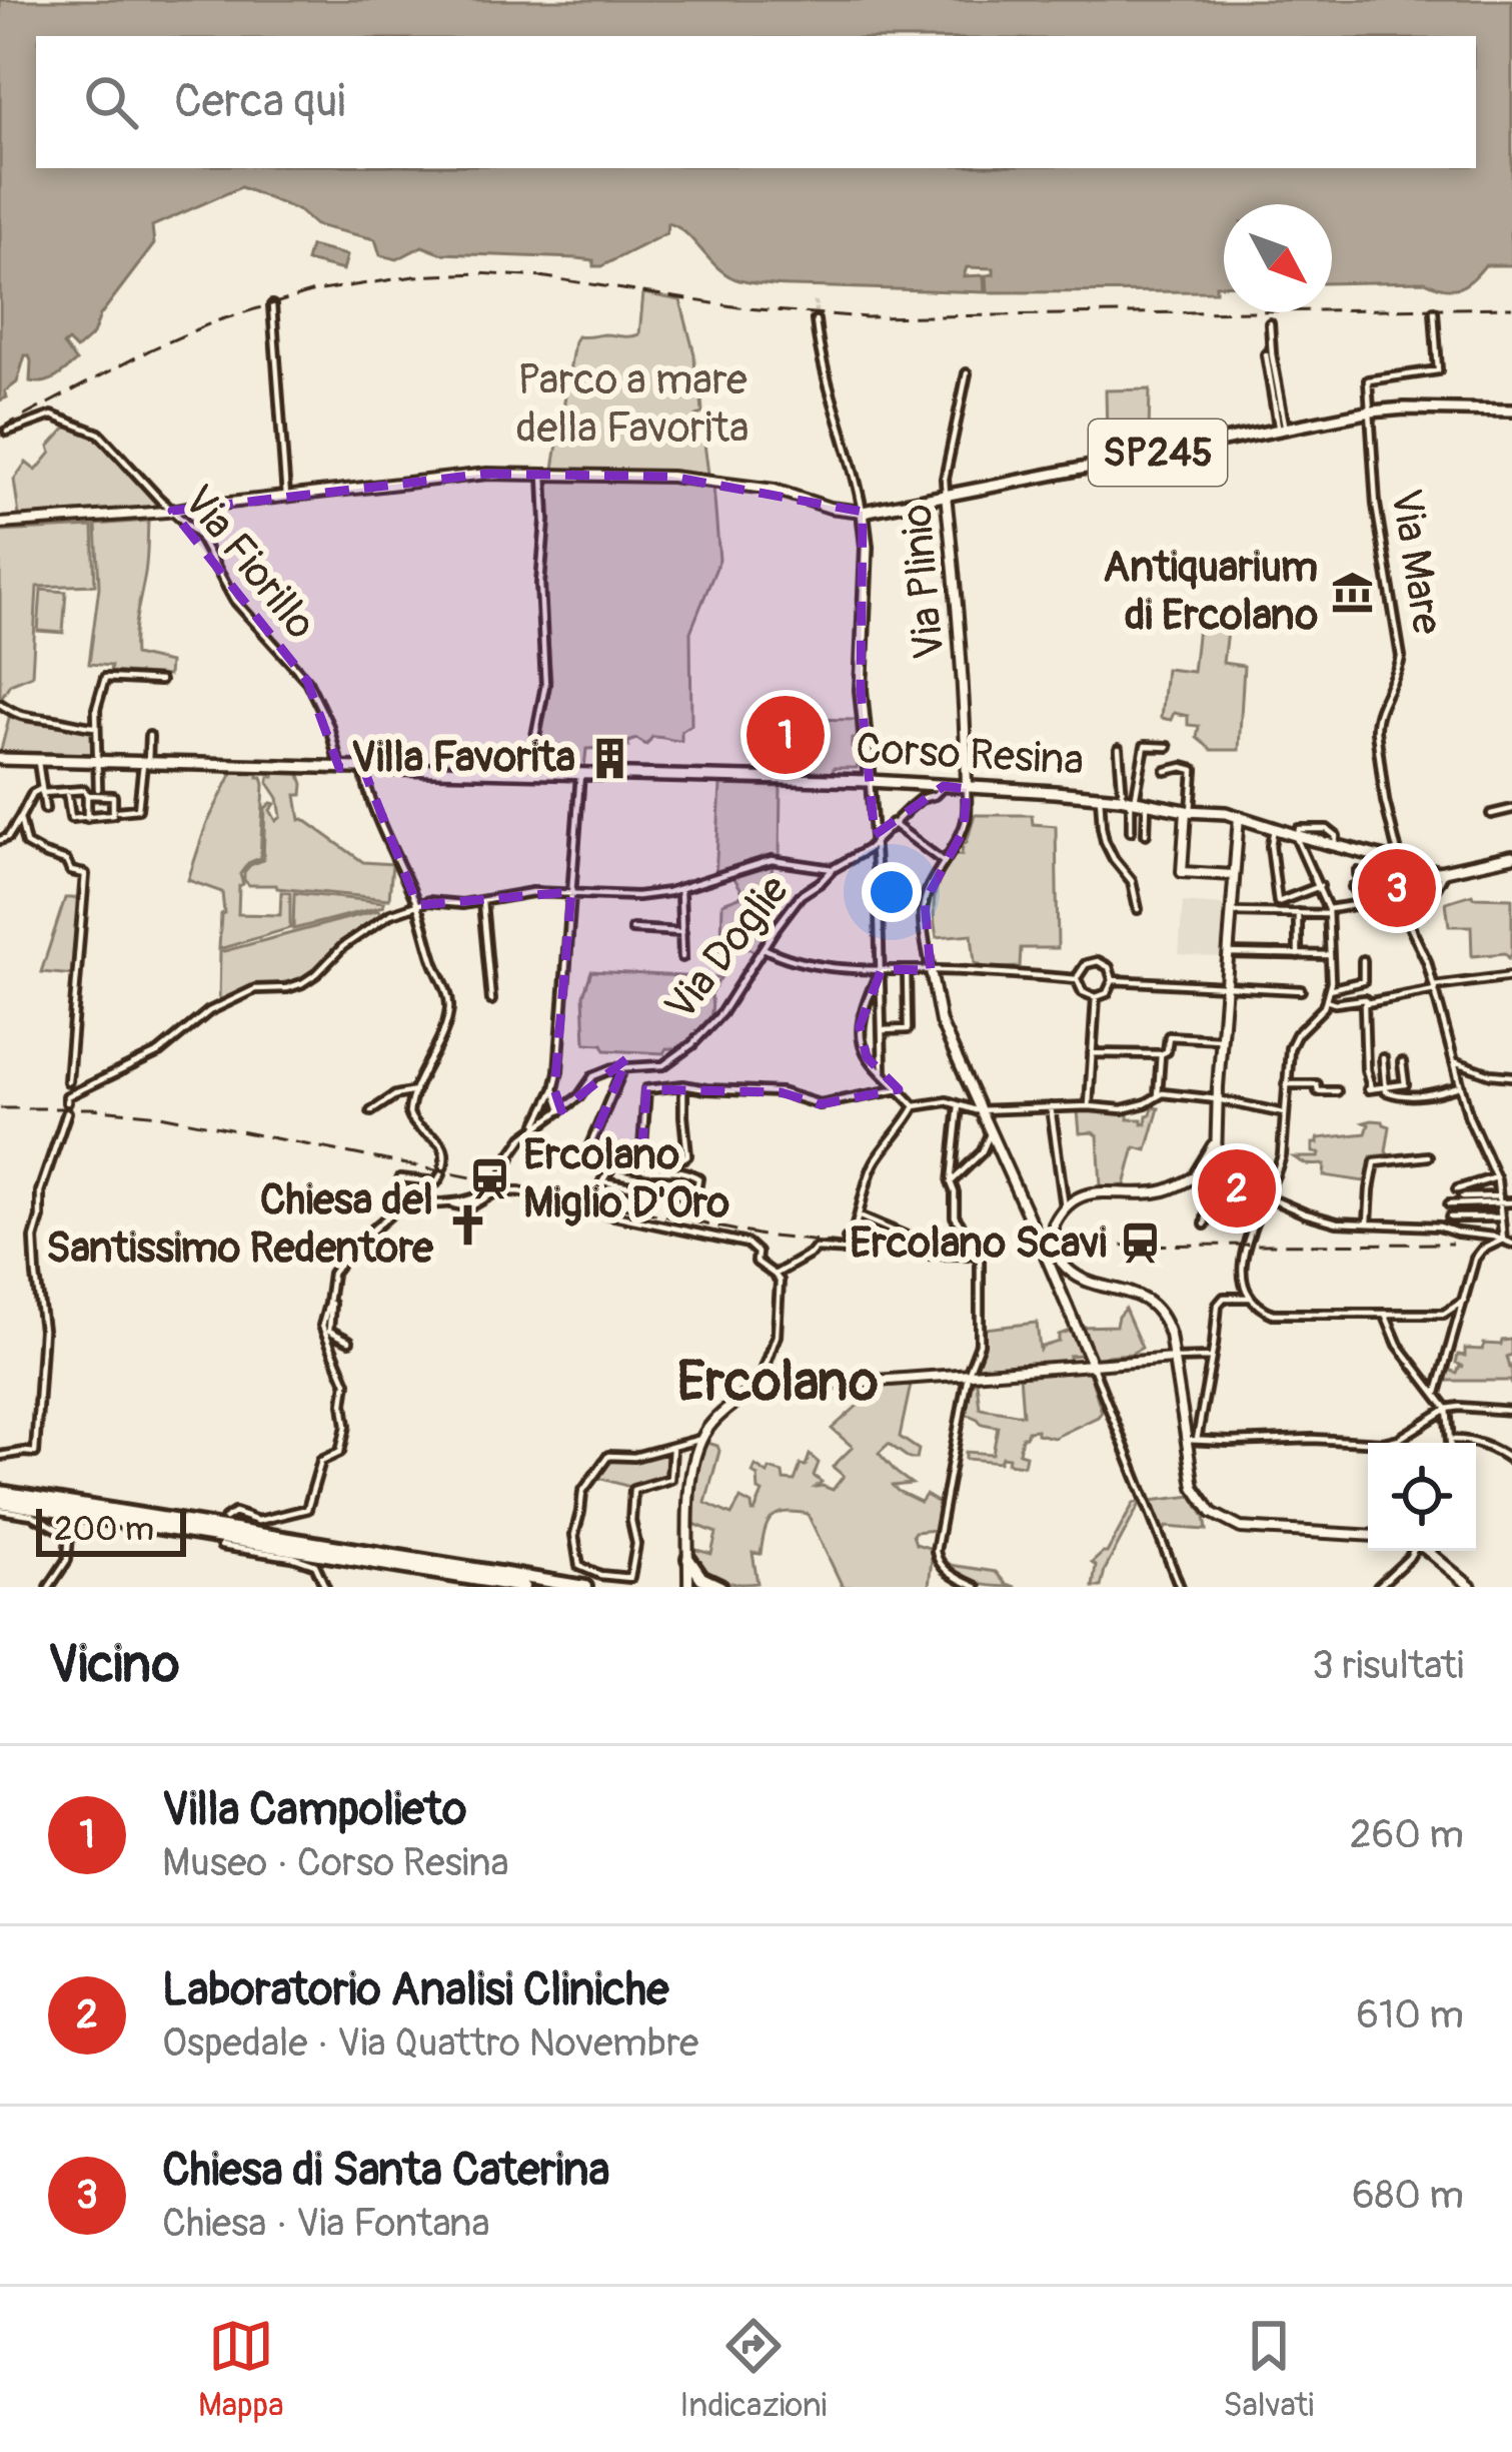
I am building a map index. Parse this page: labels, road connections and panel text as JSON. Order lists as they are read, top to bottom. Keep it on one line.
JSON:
{"streets":{"main road":["SP245","Corso Resina"],"street":["Via Mare","Via Fiorillo","Via Plinio","Via Doglie"]},"crossings":[["SP245","Via Mare"],["SP245","Via Fiorillo"],["SP245","Via Plinio"],["Via Fiorillo","Corso Resina"],["Via Plinio","Corso Resina"],["Corso Resina","Via Doglie"]],"districts":["Ercolano"],"parks":["Parco a mare della Favorita"],"places":{"museum":["Antiquarium di Ercolano"],"building":["Villa Favorita"],"station":["Ercolano Miglio D'Oro","Ercolano Scavi"],"church":["Chiesa del Santissimo Redentore"]},"scale_bar":"200 m","north":"bottom right","page":{"search":"Cerca qui","pins":["1","3","2"],"scale":"200 m","heading":["Vicino","3 risultati"],"list":[{"mark":"1","name":"Villa Campolieto","note":"Museo · Corso Resina","value":"260 m"},{"mark":"2","name":"Laboratorio Analisi Cliniche","note":"Ospedale · Via Quattro Novembre","value":"610 m"},{"mark":"3","name":"Chiesa di Santa Caterina","note":"Chiesa · Via Fontana","value":"680 m"}],"nav":["Mappa","Indicazioni","Salvati"]}}
